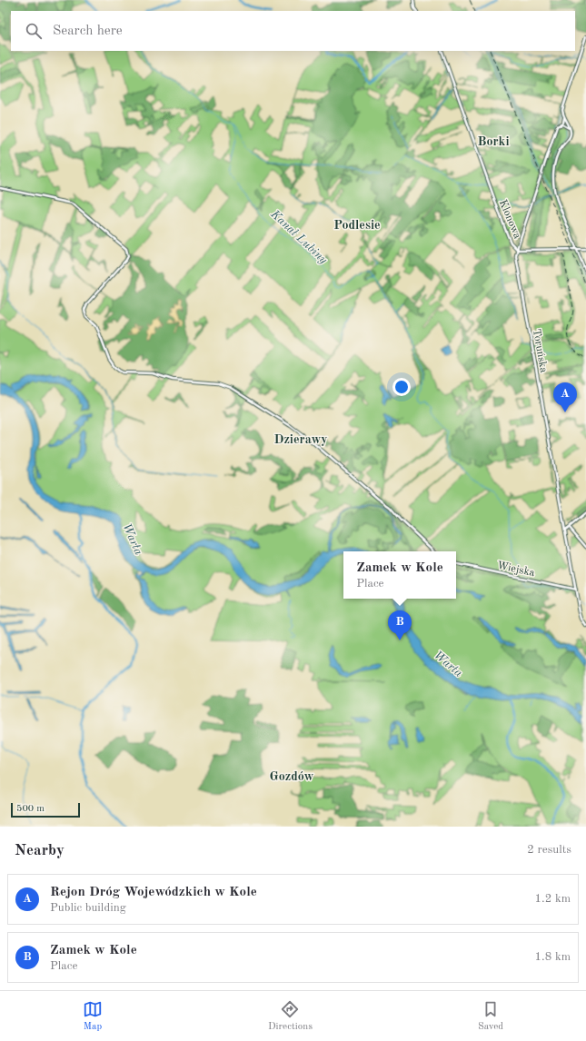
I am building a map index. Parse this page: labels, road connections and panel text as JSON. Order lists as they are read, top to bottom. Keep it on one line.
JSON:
{"streets":{"street":["Klonowa","Toruńska","Wiejska"]},"crossings":[["Klonowa","Toruńska"],["Toruńska","Wiejska"]],"districts":["Borki","Podlesie","Dzierawy","Gozdów"],"water":["Kanał Lubiny","Warta"],"scale_bar":"500 m","page":{"search":"Search here","pins":["A","B"],"popup":["Zamek w Kole","Place"],"scale":"500 m","heading":["Nearby","2 results"],"list":[{"mark":"A","name":"Rejon Dróg Wojewódzkich w Kole","note":"Public building","value":"1.2 km"},{"mark":"B","name":"Zamek w Kole","note":"Place","value":"1.8 km"}],"nav":["Map","Directions","Saved"]}}
